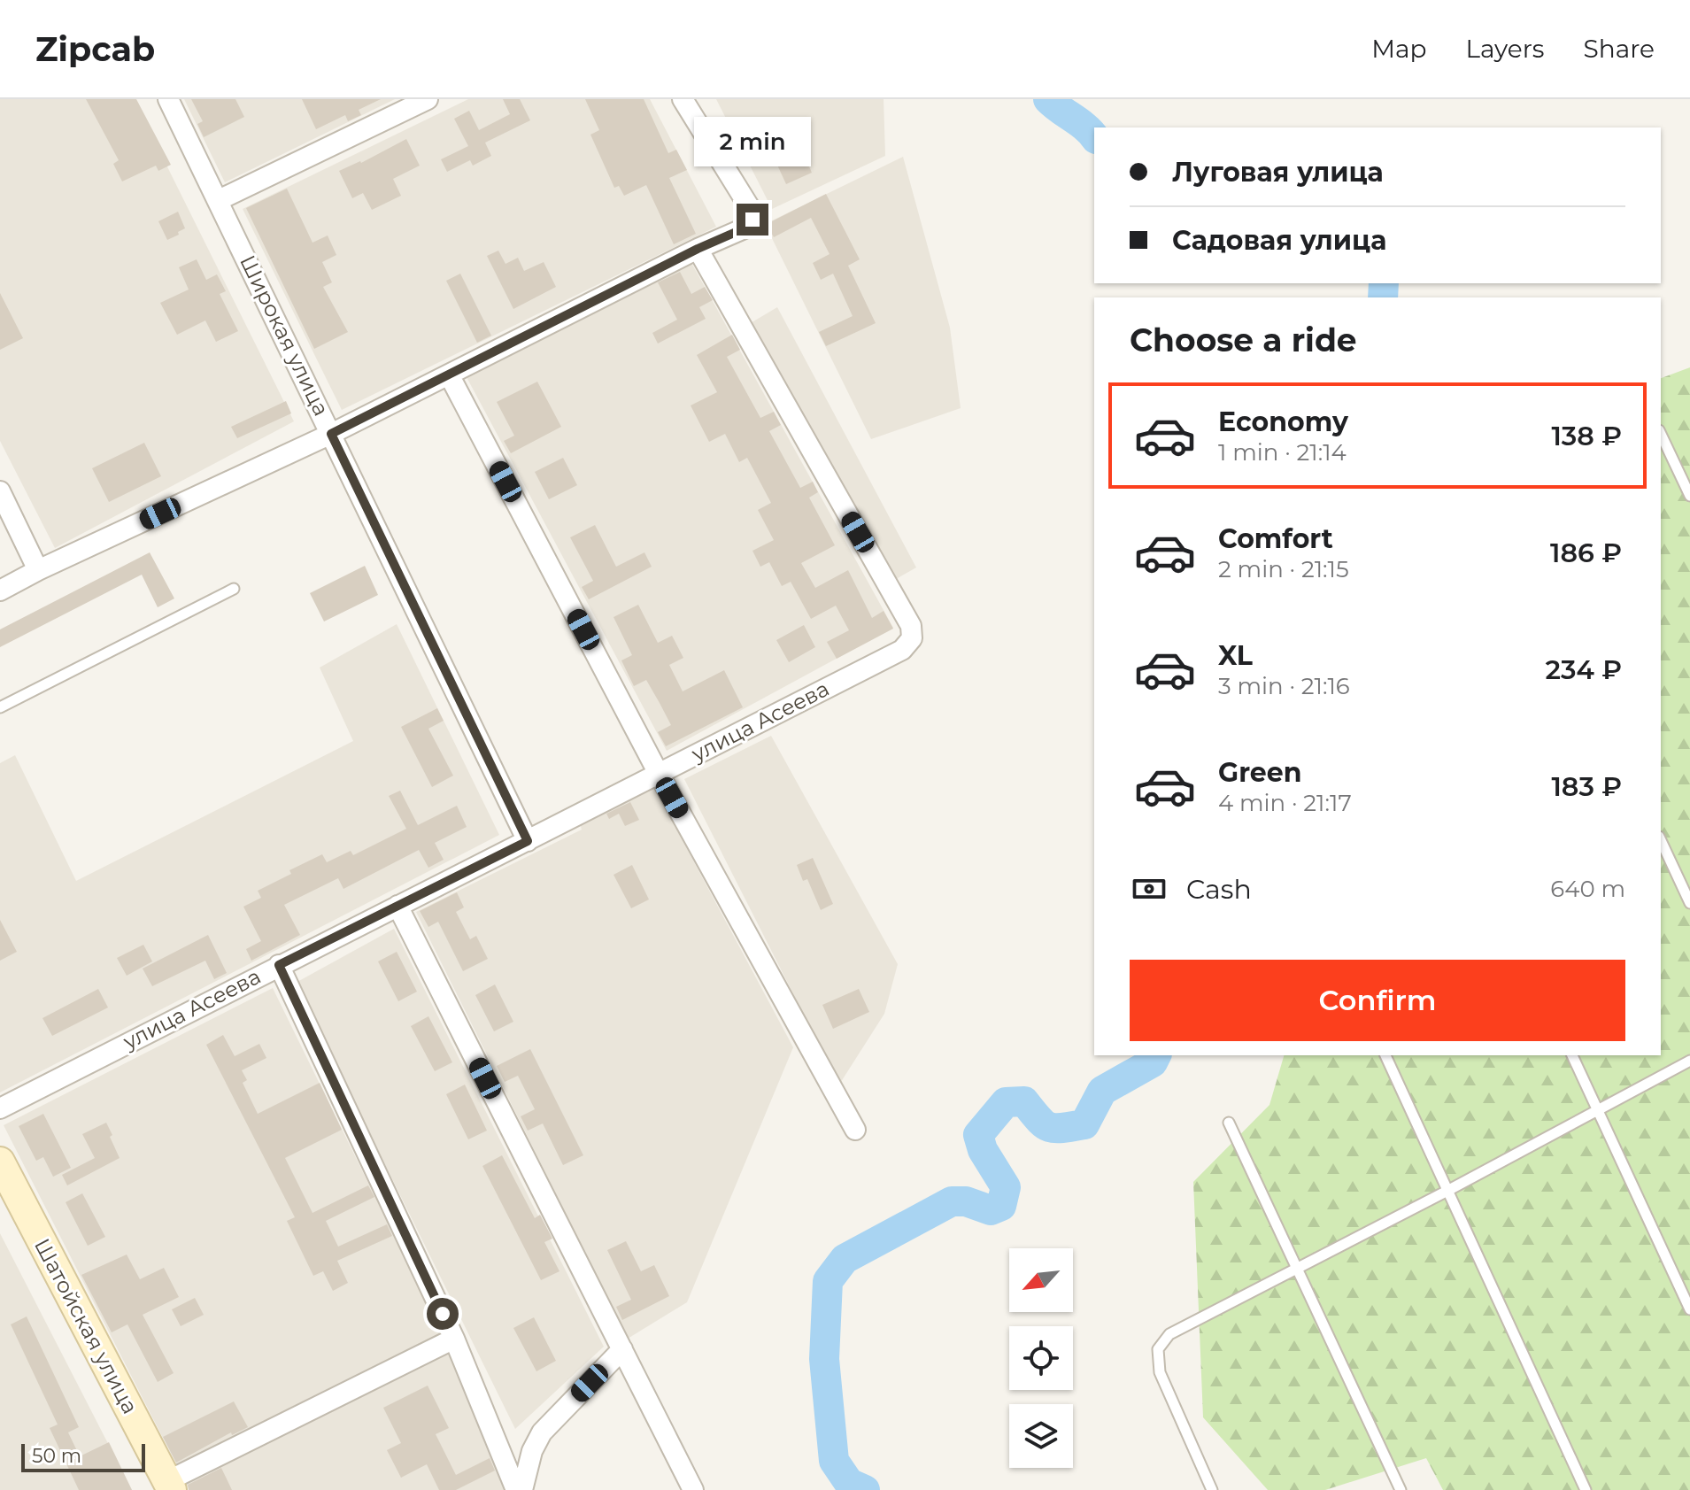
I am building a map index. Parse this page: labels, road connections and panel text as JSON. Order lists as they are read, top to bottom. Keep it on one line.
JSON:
{"streets":{"street":["Широкая улица","улица Асеева","Шатойская улица"]},"crossings":[["Широкая улица","улица Асеева"]],"scale_bar":"50 m","north":"bottom left","page":{"header":"Zipcab","nav":["Map","Layers","Share"],"bubble":"2 min","banner":["Луговая улица","Садовая улица"],"heading":"Choose a ride","list":[{"name":"Economy","note":"1 min · 21:14","value":"138 ₽"},{"name":"Comfort","note":"2 min · 21:15","value":"186 ₽"},{"name":"XL","note":"3 min · 21:16","value":"234 ₽"},{"name":"Green","note":"4 min · 21:17","value":"183 ₽"}],"pay":["Cash","640 m"],"buttons":"Confirm","scale":"50 m"}}
